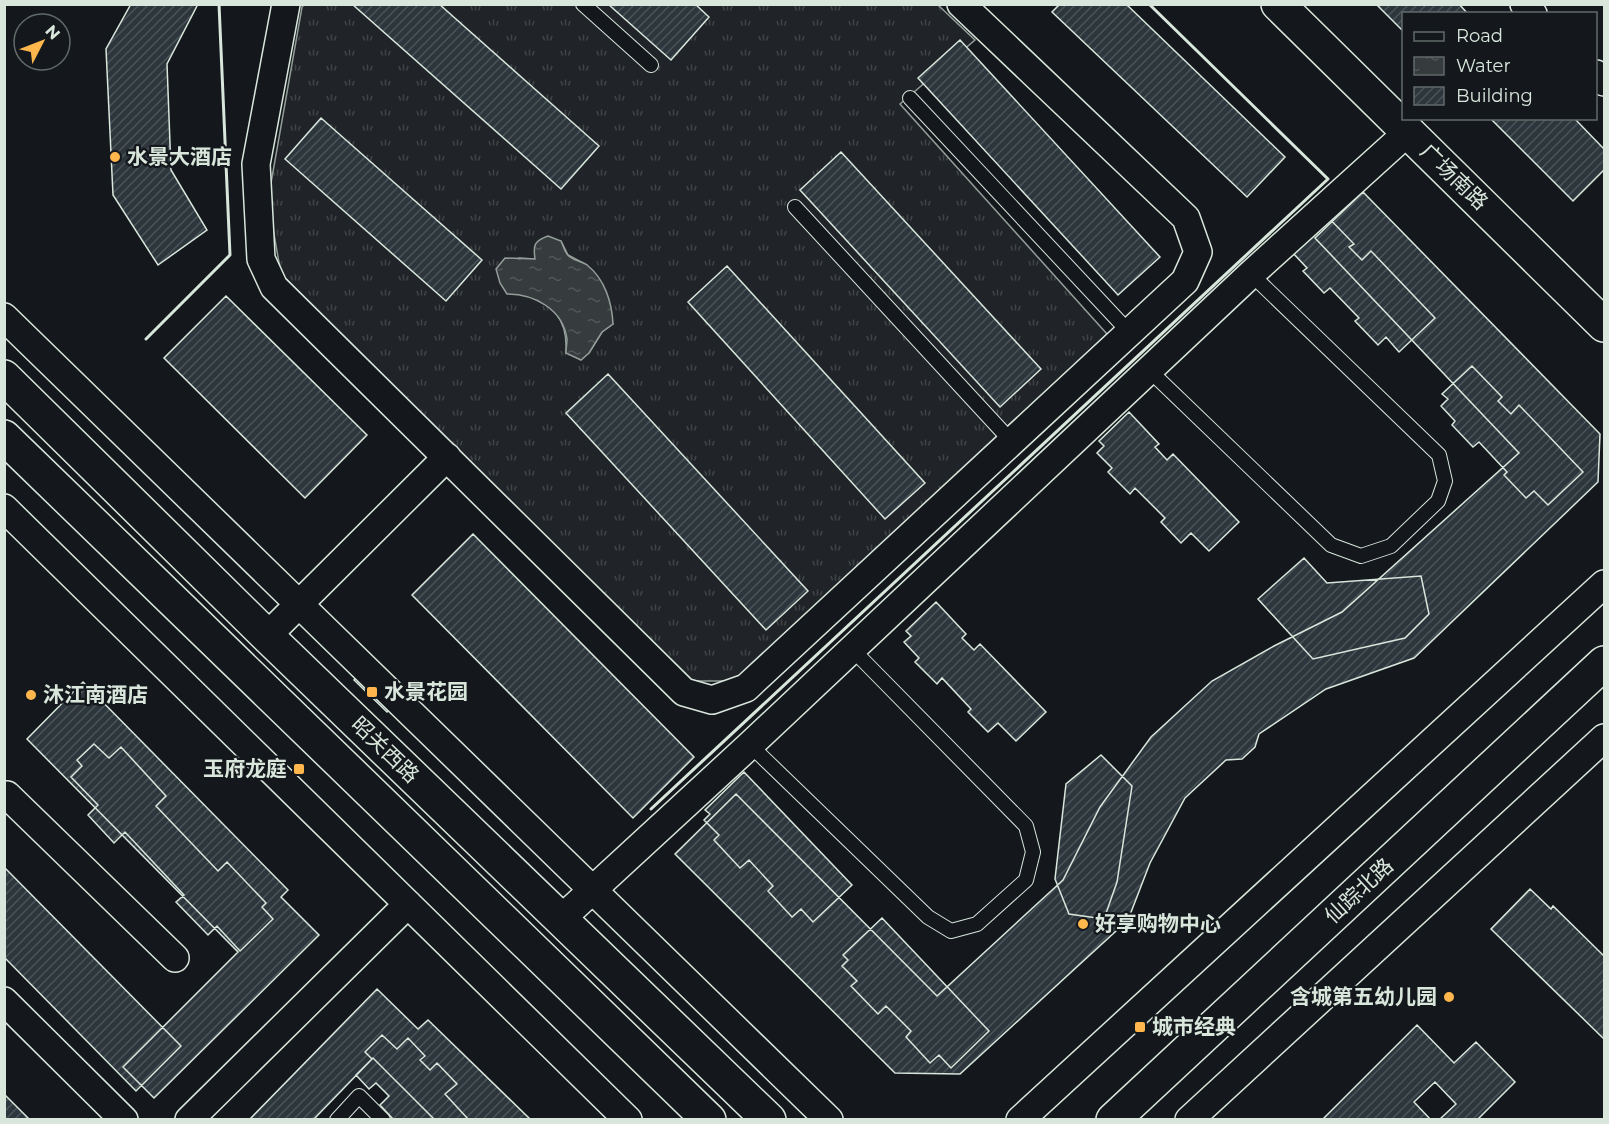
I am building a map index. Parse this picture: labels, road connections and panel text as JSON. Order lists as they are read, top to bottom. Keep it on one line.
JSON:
{"streets":{"main road":["广场南路","昭关西路","仙踪北路"]},"places":{"other":["水景大酒店","沐江南酒店","好享购物中心","含城第五幼儿园"],"transit":["水景花园","玉府龙庭","城市经典"]},"legend":["Road","Water","Building"],"north":"top right"}
